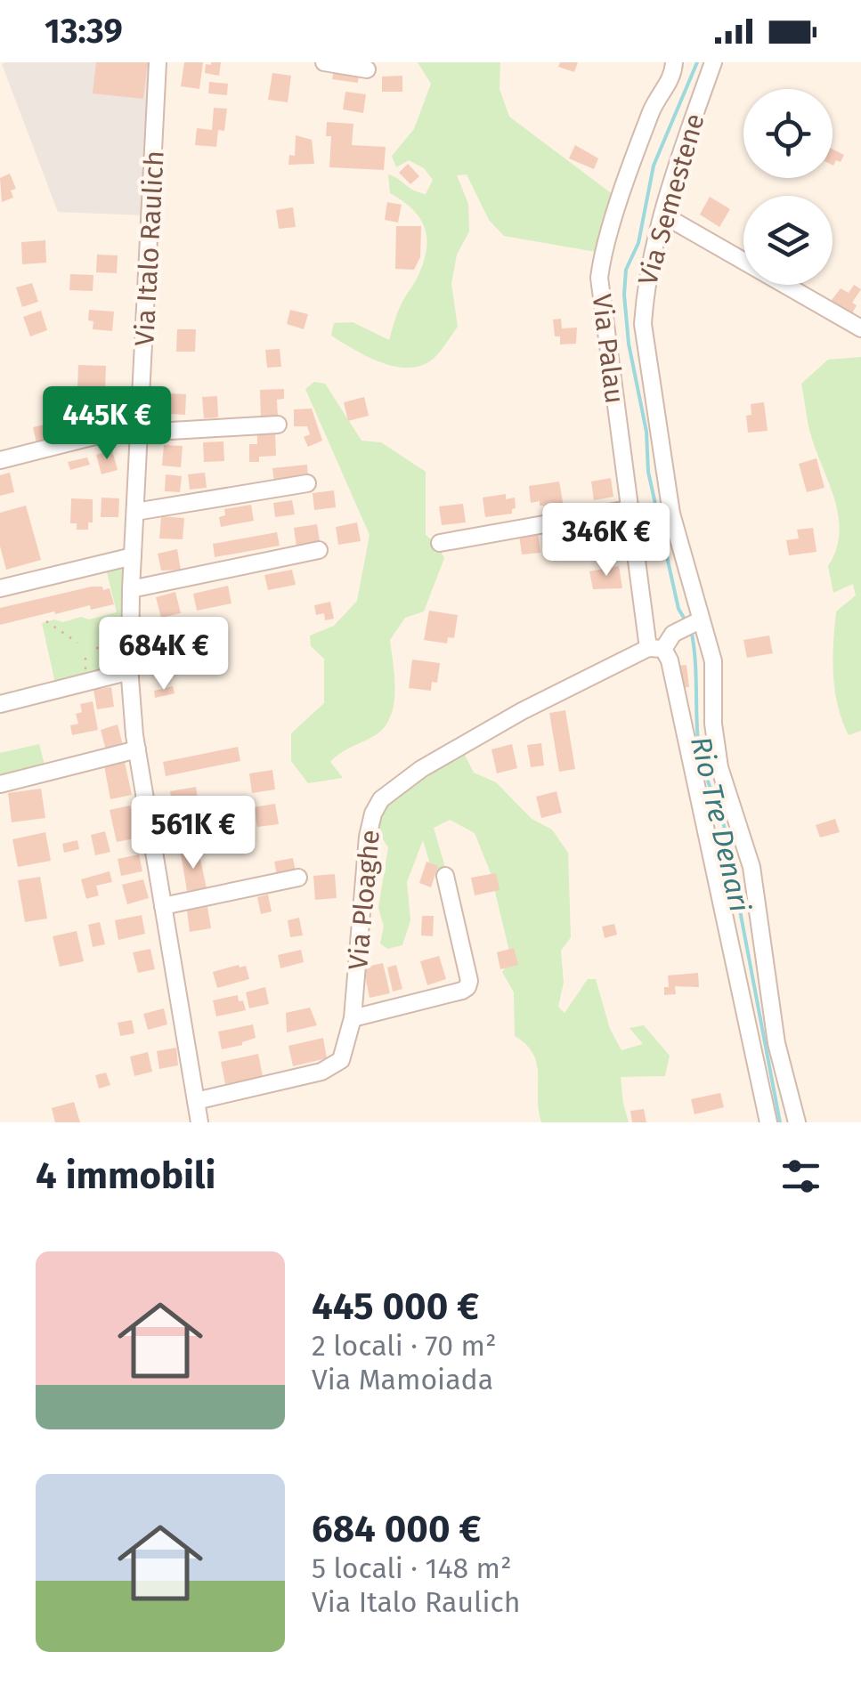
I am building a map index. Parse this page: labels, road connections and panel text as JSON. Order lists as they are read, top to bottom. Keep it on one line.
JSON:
{"streets":{"street":["Via Semestene","Via Italo Raulich","Via Palau","Via Ploaghe"]},"crossings":[["Via Italo Raulich","Via Ploaghe"],["Via Palau","Via Ploaghe"]],"water":["Rio Tre Denari"],"page":{"status":"13:39","price":["445K €","346K €","684K €","561K €"],"heading":"4 immobili","list":[{"name":"445 000 €","note":"2 locali · 70 m² · Via Mamoiada"},{"name":"684 000 €","note":"5 locali · 148 m² · Via Italo Raulich"}]}}
